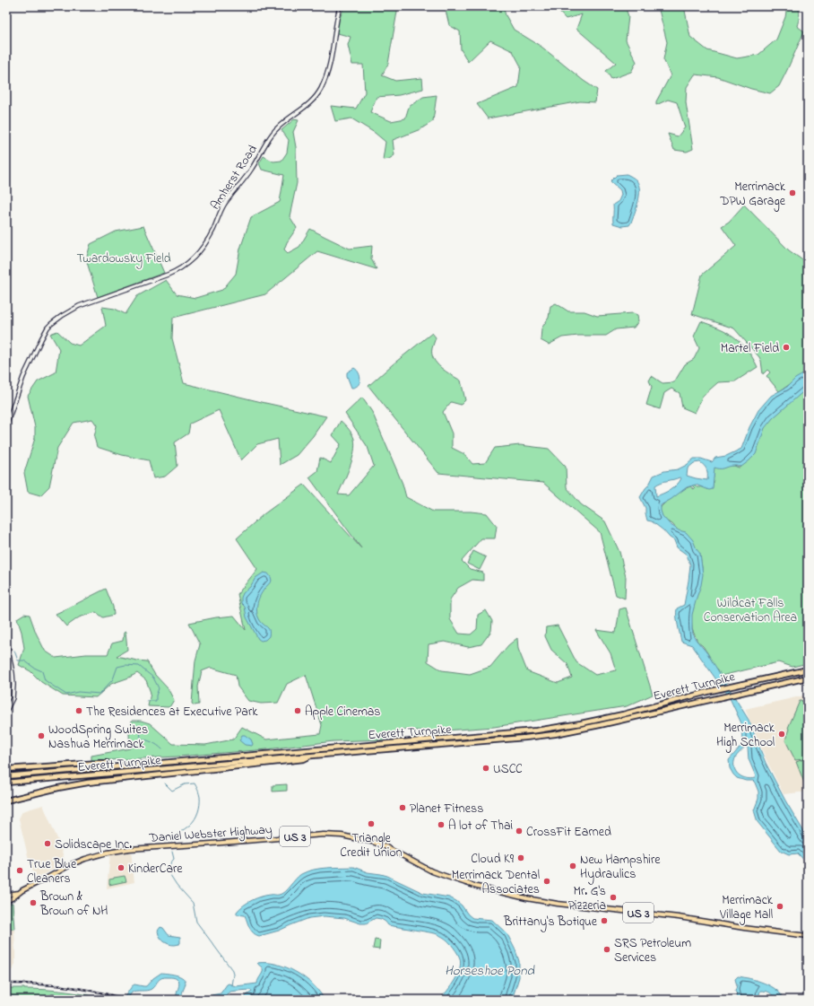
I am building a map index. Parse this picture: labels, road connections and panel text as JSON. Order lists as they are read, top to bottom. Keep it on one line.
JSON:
{"streets":{"highway":["Everett Turnpike"],"main road":["Daniel Webster Highway","US 3"],"street":["Amherst Road"]},"water":["Horseshoe Pond"],"parks":["Twardowsky Field","Wildcat Falls Conservation Area"],"places":["Merrimack DPW Garage","Martel Field","The Residences at Executive Park","Apple Cinemas","Merrimack High School","WoodSpring Suites Nashua Merrimack","USCC","Planet Fitness","Triangle Credit Union","A lot of Thai","CrossFit Earned","Solidscape Inc.","Cloud K9","New Hampshire Hydraulics","KinderCare","True Blue Cleaners","Merrimack Dental Associates","Mr. G's Pizzeria","Brown & Brown of NH","Merrimack Village Mall","Brittany's Botique","SRS Petroleum Services"]}
